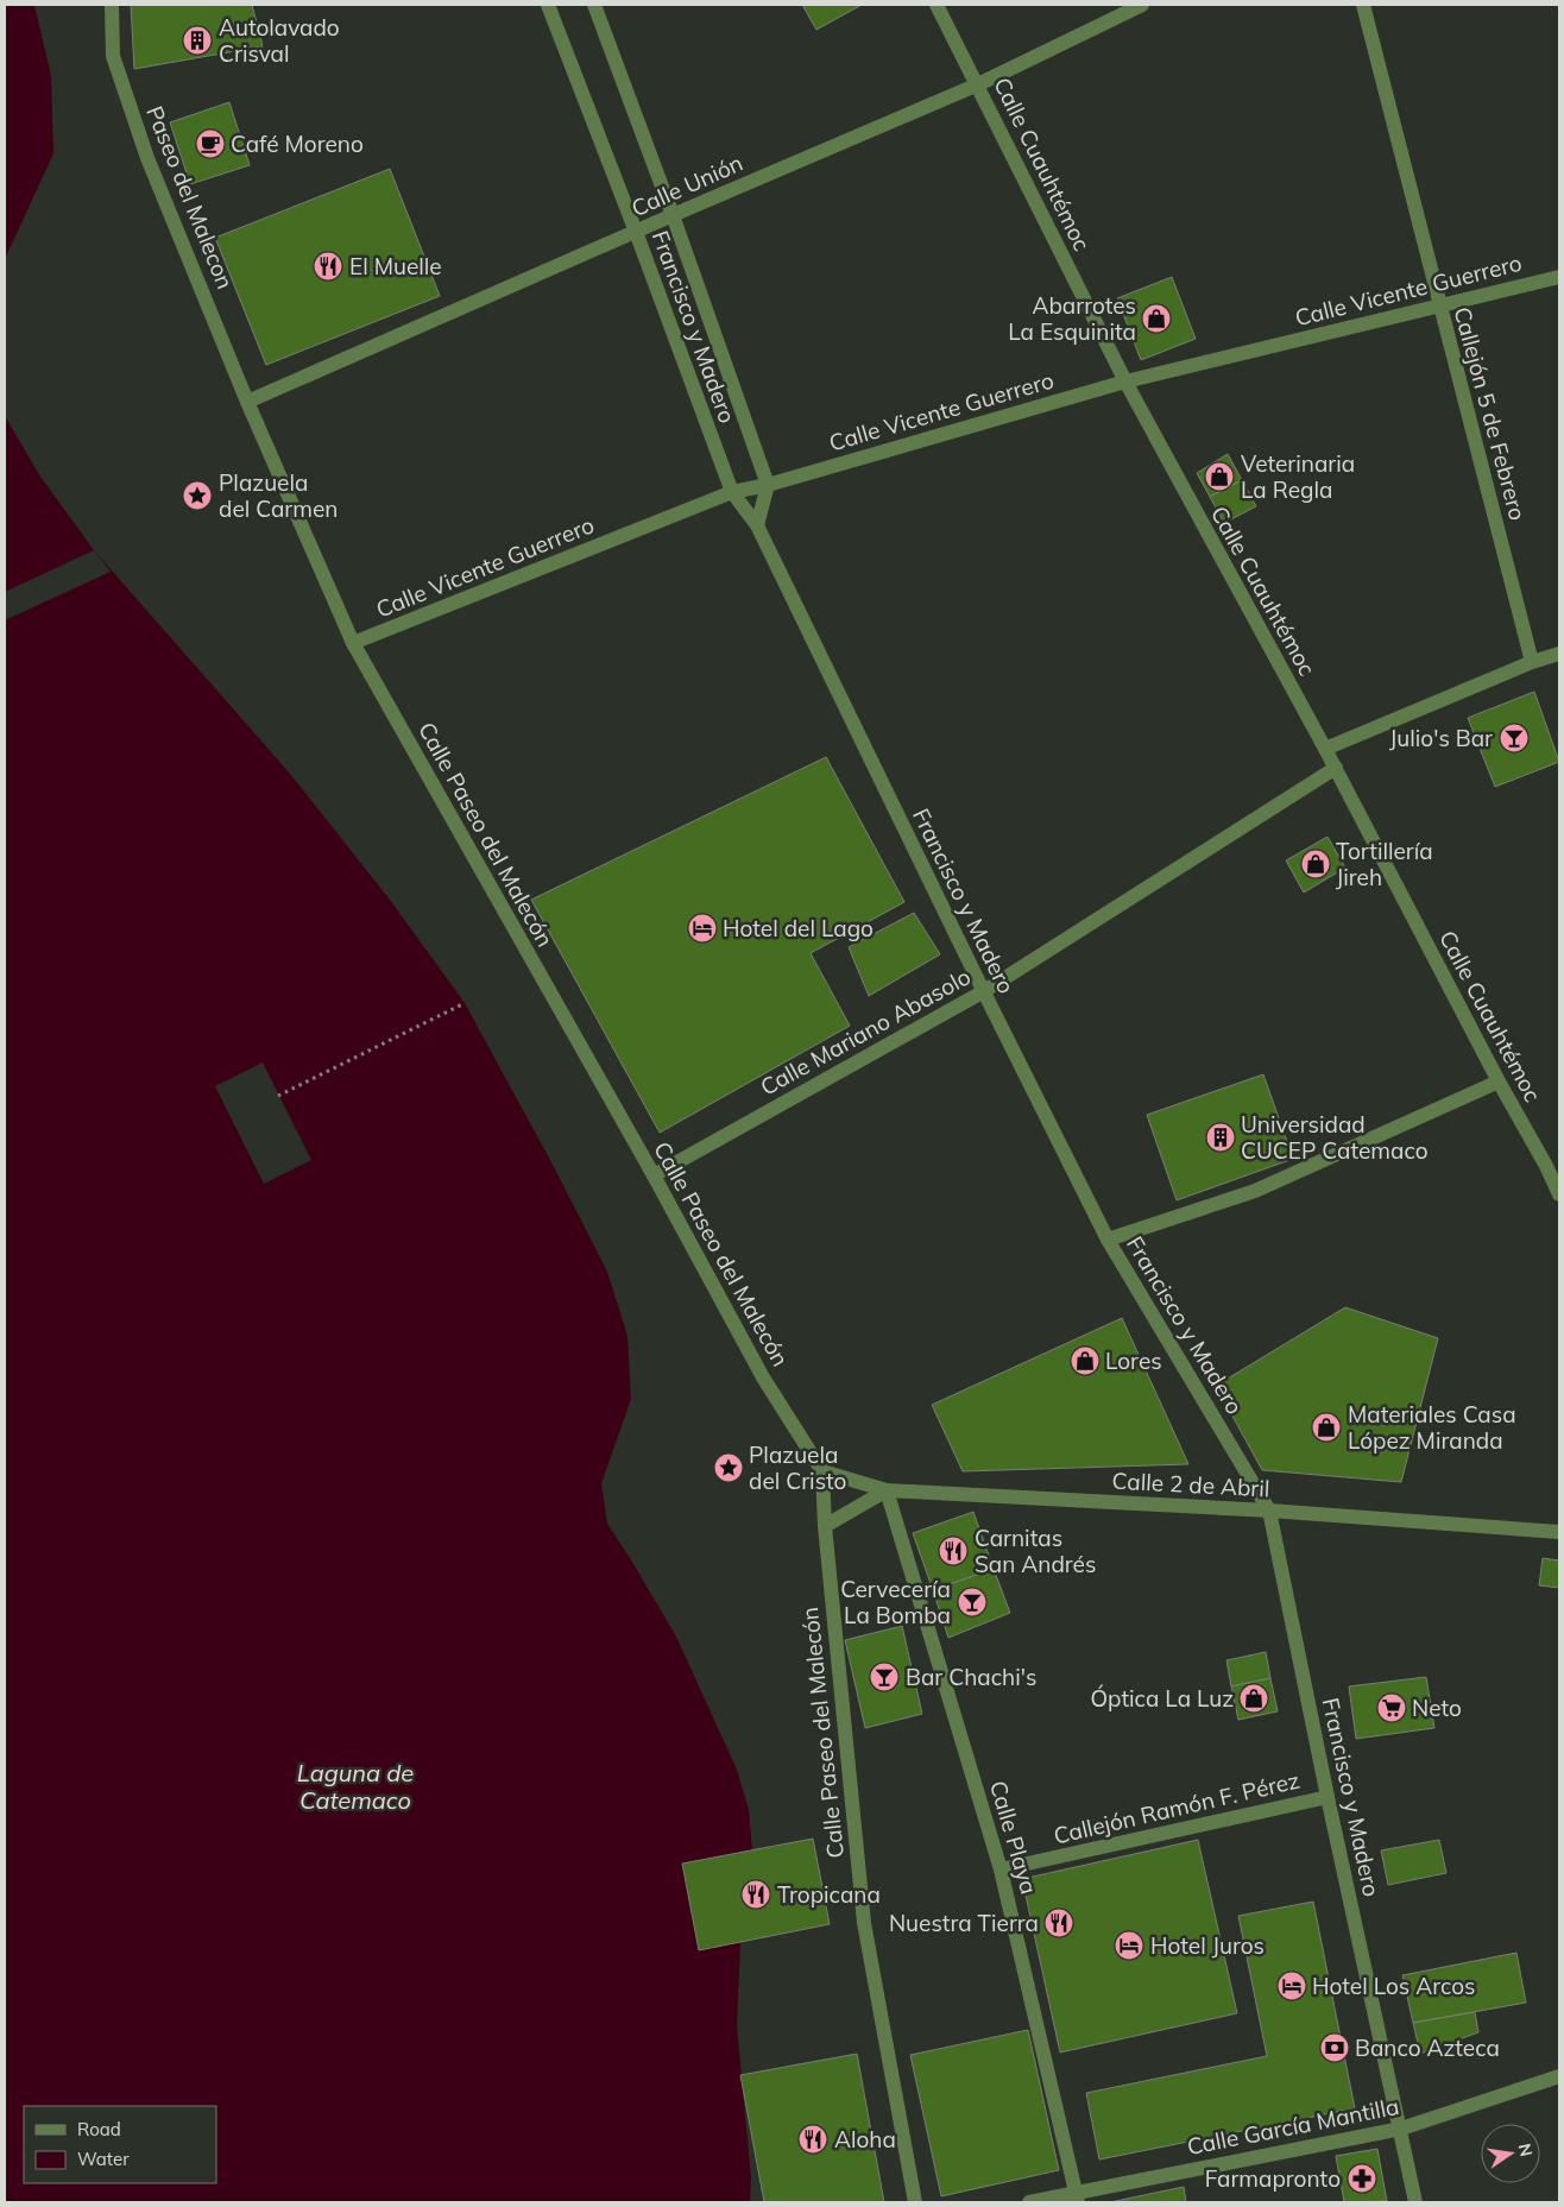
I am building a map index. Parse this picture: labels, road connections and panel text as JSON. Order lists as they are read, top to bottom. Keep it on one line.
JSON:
{"streets":{"street":["Calle Cuauhtémoc","Calle Unión","Paseo del Malecon","Calle Vicente Guerrero","Francisco y Madero","Callejón 5 de Febrero","Calle Paseo del Malecón","Calle Mariano Abasolo","Calle 2 de Abril","Callejón Ramón F. Pérez","Calle Playa","Calle García Mantilla"]},"crossings":[["Calle Cuauhtémoc","Calle Unión"],["Calle Cuauhtémoc","Calle Vicente Guerrero"],["Calle Cuauhtémoc","Calle Mariano Abasolo"],["Calle Unión","Paseo del Malecon"],["Calle Unión","Francisco y Madero"],["Calle Unión","Calle Paseo del Malecón"],["Paseo del Malecon","Calle Paseo del Malecón"],["Calle Vicente Guerrero","Francisco y Madero"],["Calle Vicente Guerrero","Callejón 5 de Febrero"],["Calle Vicente Guerrero","Calle Paseo del Malecón"],["Francisco y Madero","Calle Mariano Abasolo"],["Francisco y Madero","Calle 2 de Abril"],["Francisco y Madero","Callejón Ramón F. Pérez"],["Francisco y Madero","Calle García Mantilla"],["Calle Paseo del Malecón","Calle Mariano Abasolo"],["Calle Paseo del Malecón","Calle 2 de Abril"],["Calle 2 de Abril","Calle Playa"],["Callejón Ramón F. Pérez","Calle Playa"],["Calle Playa","Calle García Mantilla"]],"water":["Laguna de Catemaco"],"places":{"building":["Autolavado Crisval","Universidad CUCEP Catemaco"],"cafe":["Café Moreno"],"restaurant":["El Muelle","Carnitas San Andrés","Tropicana","Nuestra Tierra","Aloha"],"shop":["Abarrotes La Esquinita","Veterinaria La Regla","Tortillería Jireh","Lores","Materiales Casa López Miranda","Óptica La Luz"],"place":["Plazuela del Carmen","Plazuela del Cristo"],"bar":["Julio's Bar","Cervecería La Bomba","Bar Chachi's"],"hotel":["Hotel del Lago","Hotel Juros","Hotel Los Arcos"],"supermarket":["Neto"],"bank":["Banco Azteca"],"pharmacy":["Farmapronto"]},"legend":["Road","Water"],"north":"right"}
